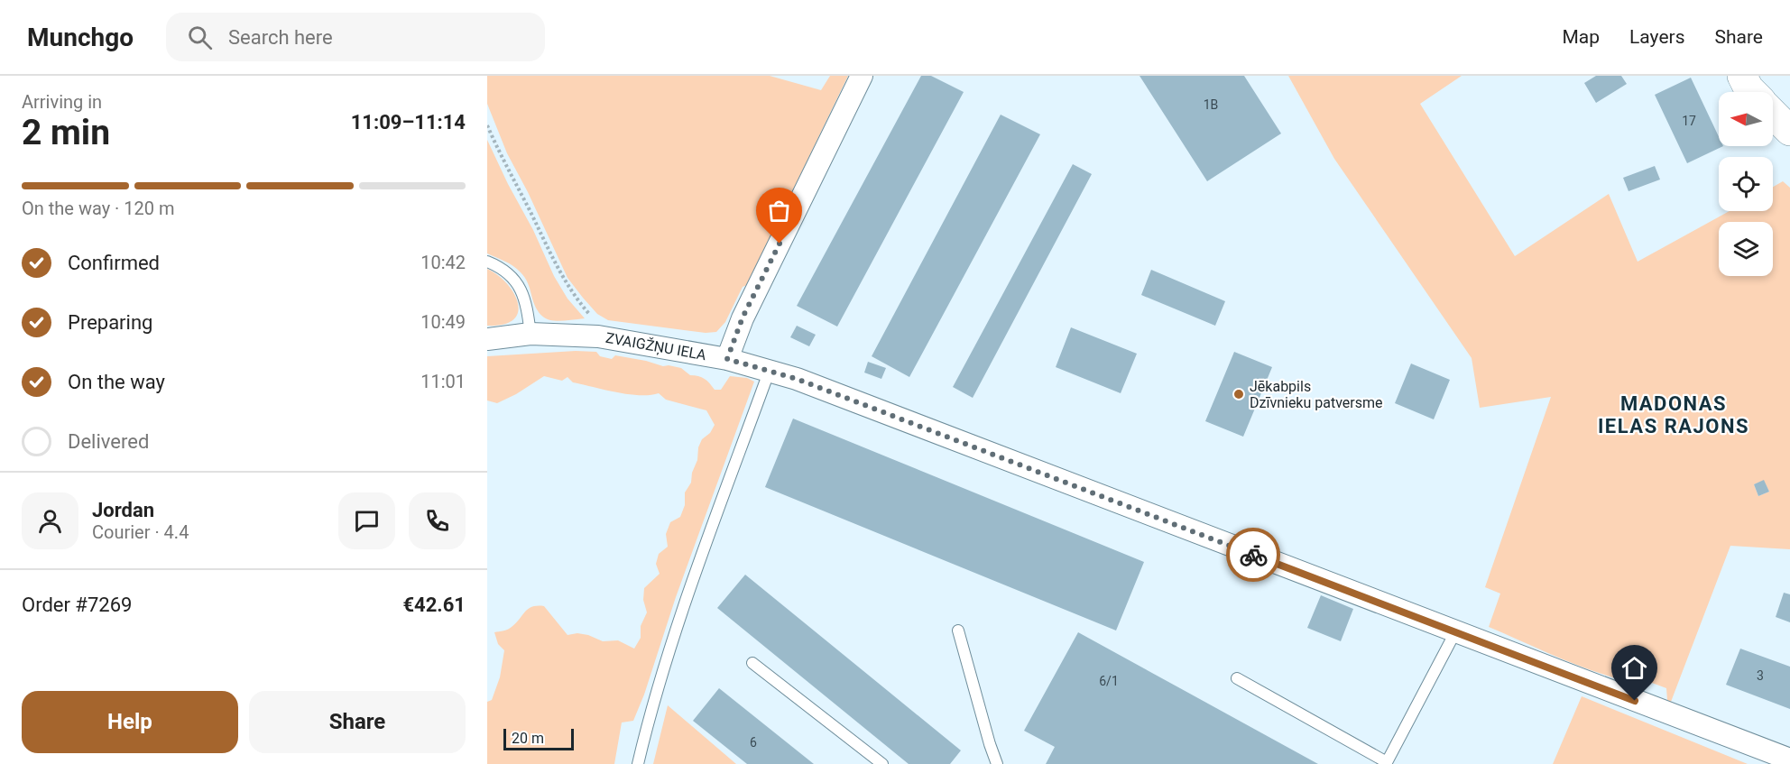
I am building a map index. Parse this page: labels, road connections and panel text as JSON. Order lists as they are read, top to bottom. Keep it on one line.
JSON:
{"streets":{"street":["ZVAIGŽŅU IELA"]},"districts":["MADONAS IELAS RAJONS"],"places":["Jēkabpils Dzīvnieku patversme"],"house_numbers":["1B","17","3","6/1","6"],"scale_bar":"20 m","north":"left","page":{"header":"Munchgo","search":"Search here","nav":["Map","Layers","Share"],"heading":["2 min","Arriving in","11:09–11:14"],"panel":["Jordan","Courier · 4.4","Order #7269","€42.61"],"bar":"On the way · 120 m","list":[["Confirmed","10:42"],["Preparing","10:49"],["On the way","11:01"],"Delivered"],"buttons":["Help","Share"],"scale":"20 m"}}
